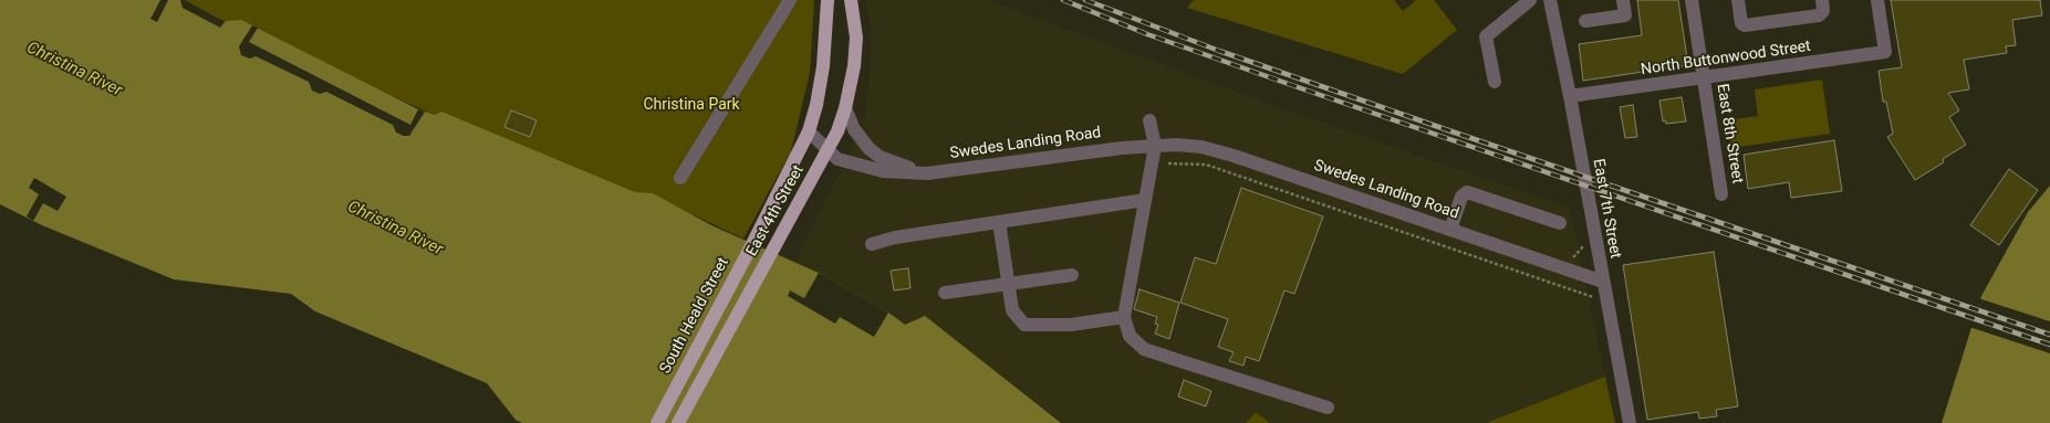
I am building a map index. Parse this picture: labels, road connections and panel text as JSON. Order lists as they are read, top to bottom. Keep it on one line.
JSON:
{"streets":{"main road":["East 4th Street","South Heald Street"],"street":["North Buttonwood Street","East 8th Street","Swedes Landing Road","East 7th Street"]},"crossings":[["North Buttonwood Street","East 8th Street"],["North Buttonwood Street","East 7th Street"],["Swedes Landing Road","East 7th Street"],["Swedes Landing Road","East 4th Street"],["East 4th Street","South Heald Street"]],"water":["Christina River"],"parks":["Christina Park"]}
